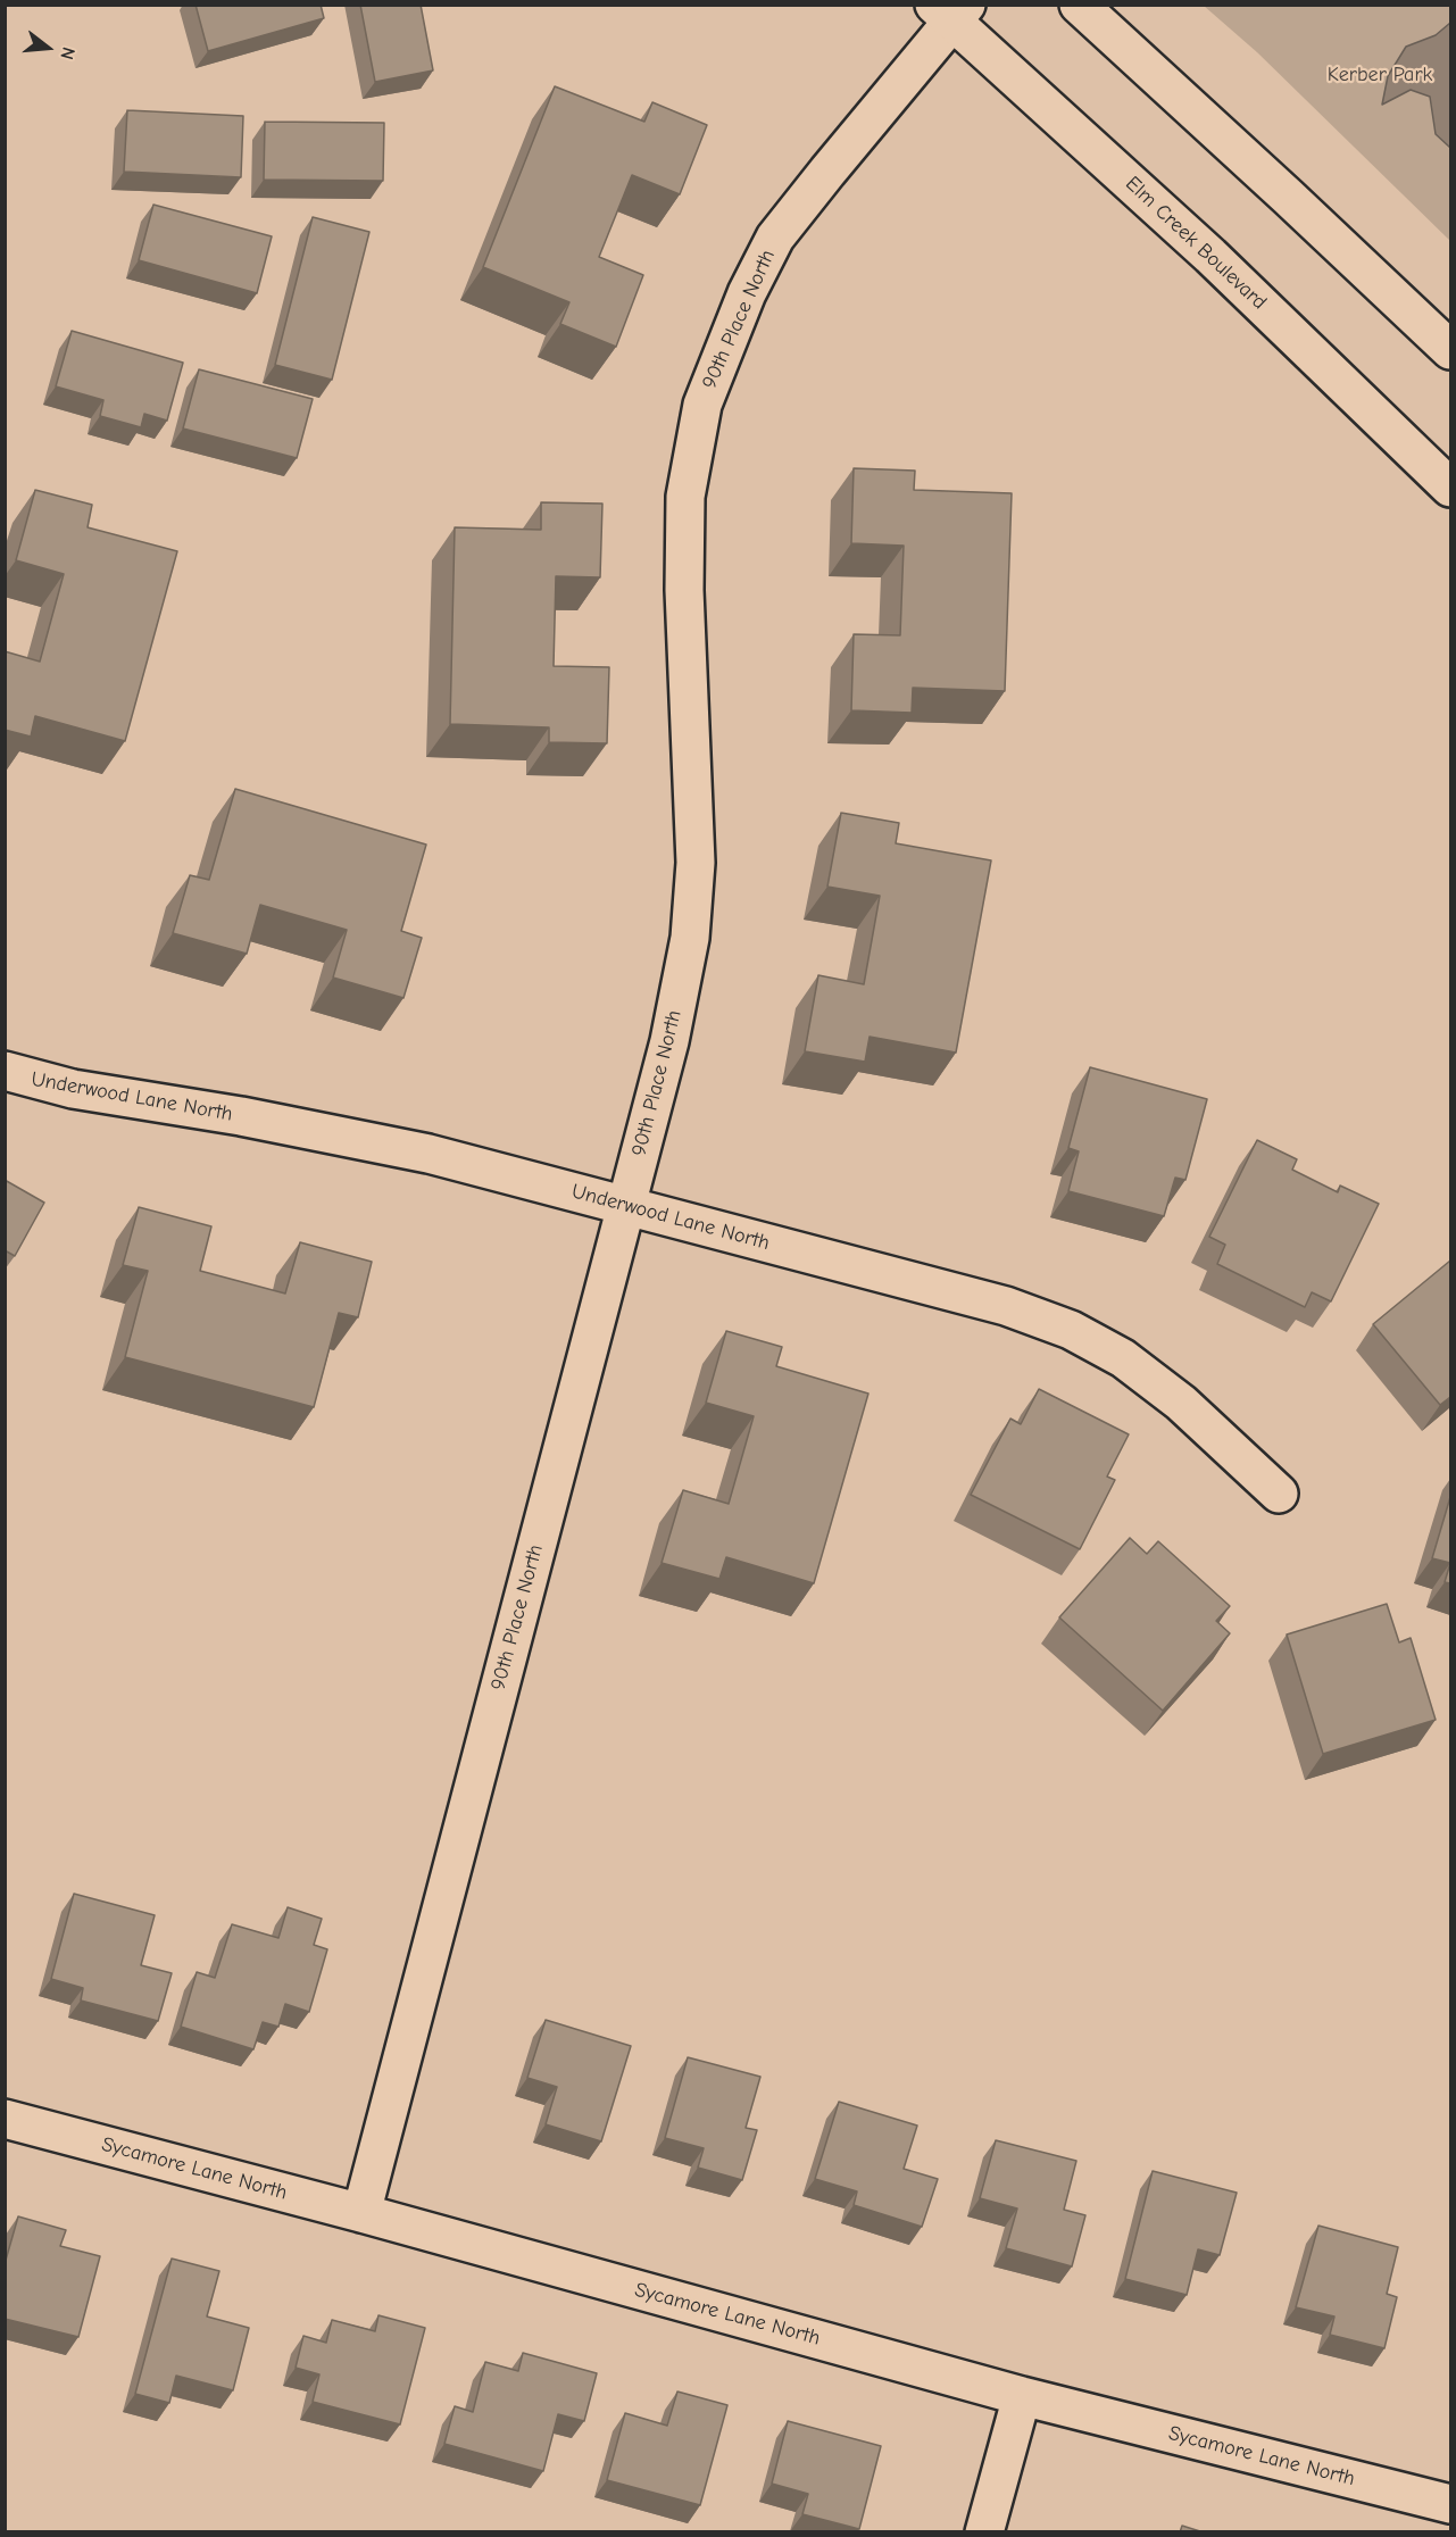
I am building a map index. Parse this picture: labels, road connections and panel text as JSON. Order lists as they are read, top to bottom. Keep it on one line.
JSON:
{"streets":{"street":["Elm Creek Boulevard","90th Place North","Underwood Lane North","Sycamore Lane North"]},"crossings":[["Elm Creek Boulevard","90th Place North"],["90th Place North","Underwood Lane North"],["90th Place North","Sycamore Lane North"]],"parks":["Kerber Park"],"north":"right"}
